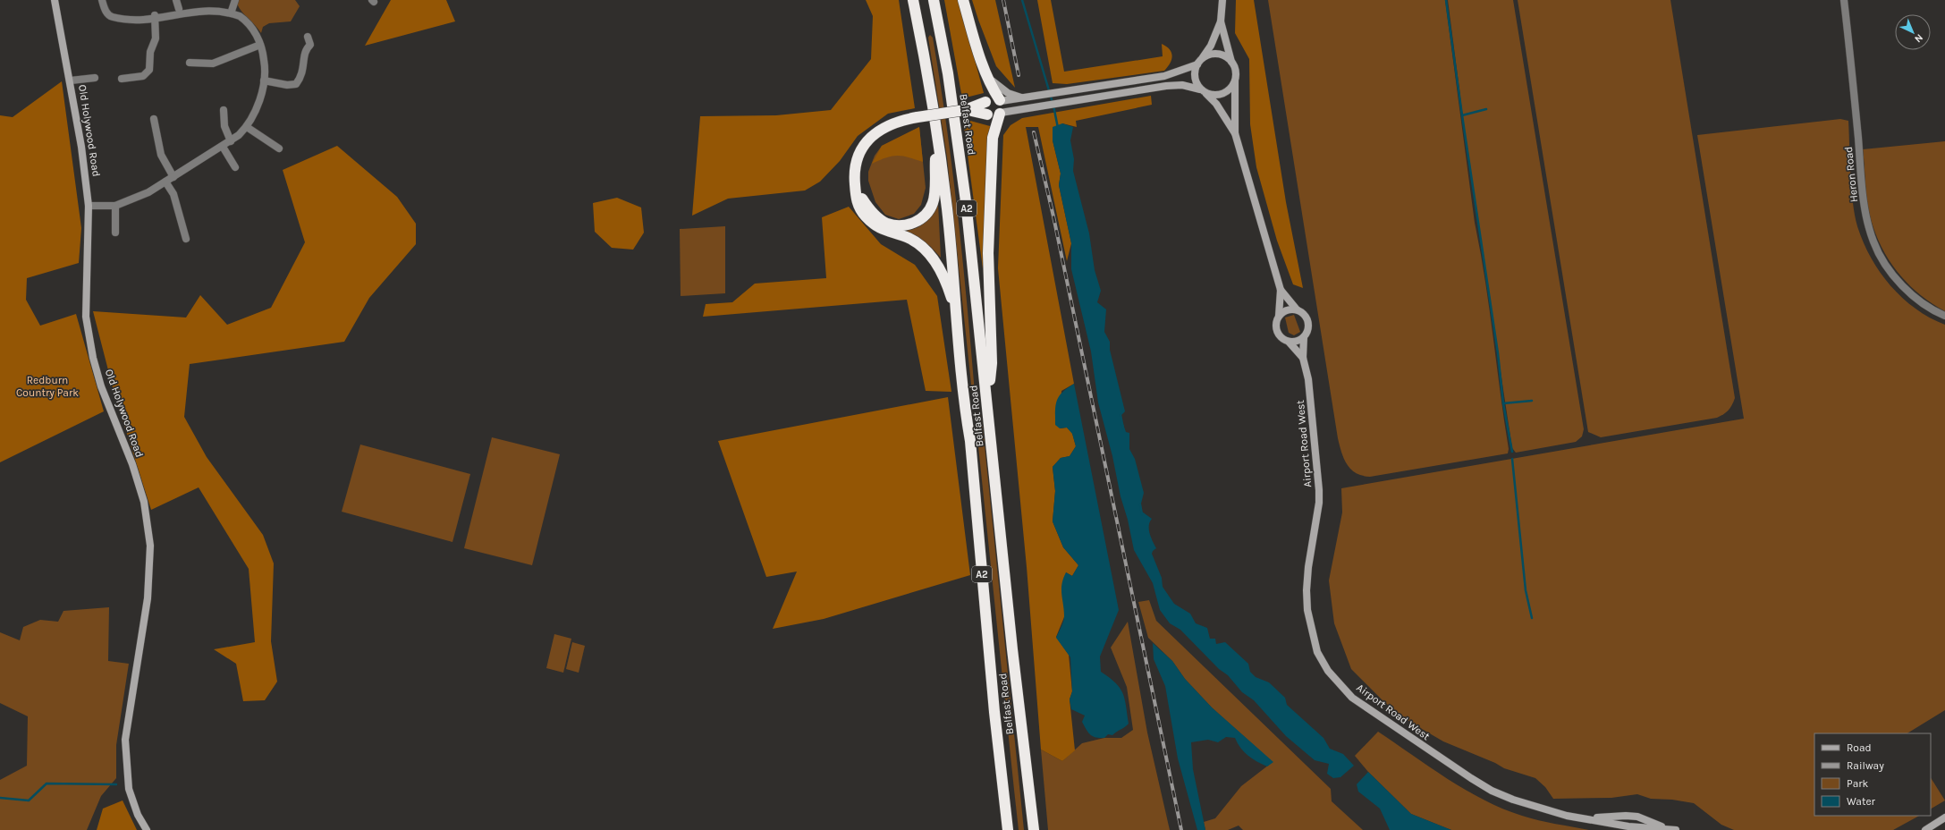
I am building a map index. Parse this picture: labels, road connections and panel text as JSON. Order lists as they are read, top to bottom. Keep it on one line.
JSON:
{"streets":{"highway":["Belfast Road","A2"],"street":["Old Holywood Road","Heron Road","Airport Road West"]},"parks":["Redburn Country Park"],"legend":["Road","Railway","Park","Water"],"north":"bottom right"}
